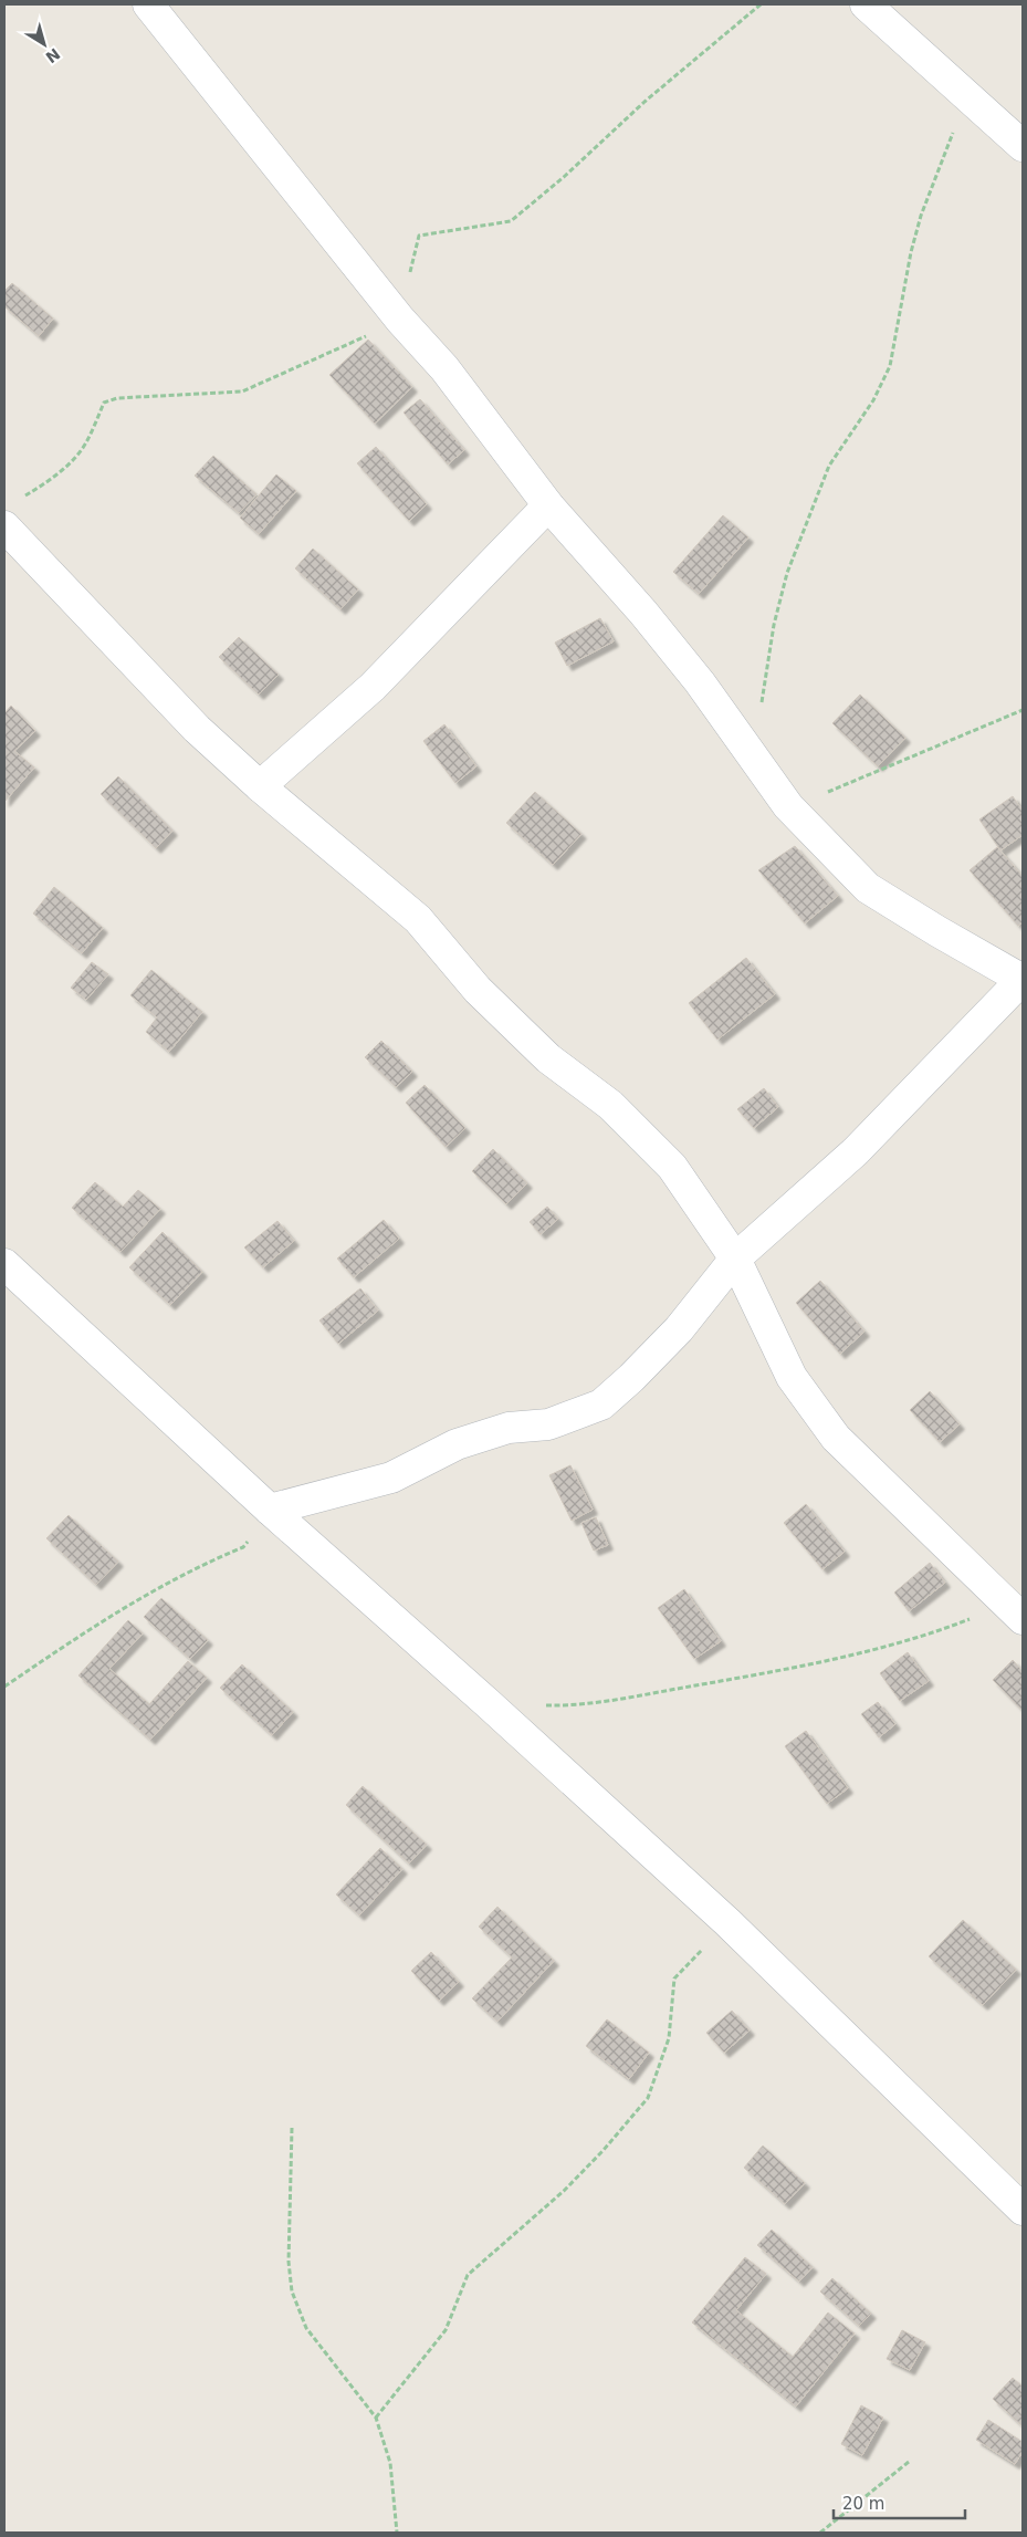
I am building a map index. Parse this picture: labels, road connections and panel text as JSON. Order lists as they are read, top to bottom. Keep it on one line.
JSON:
{"scale_bar":"20 m","north":"bottom right"}
